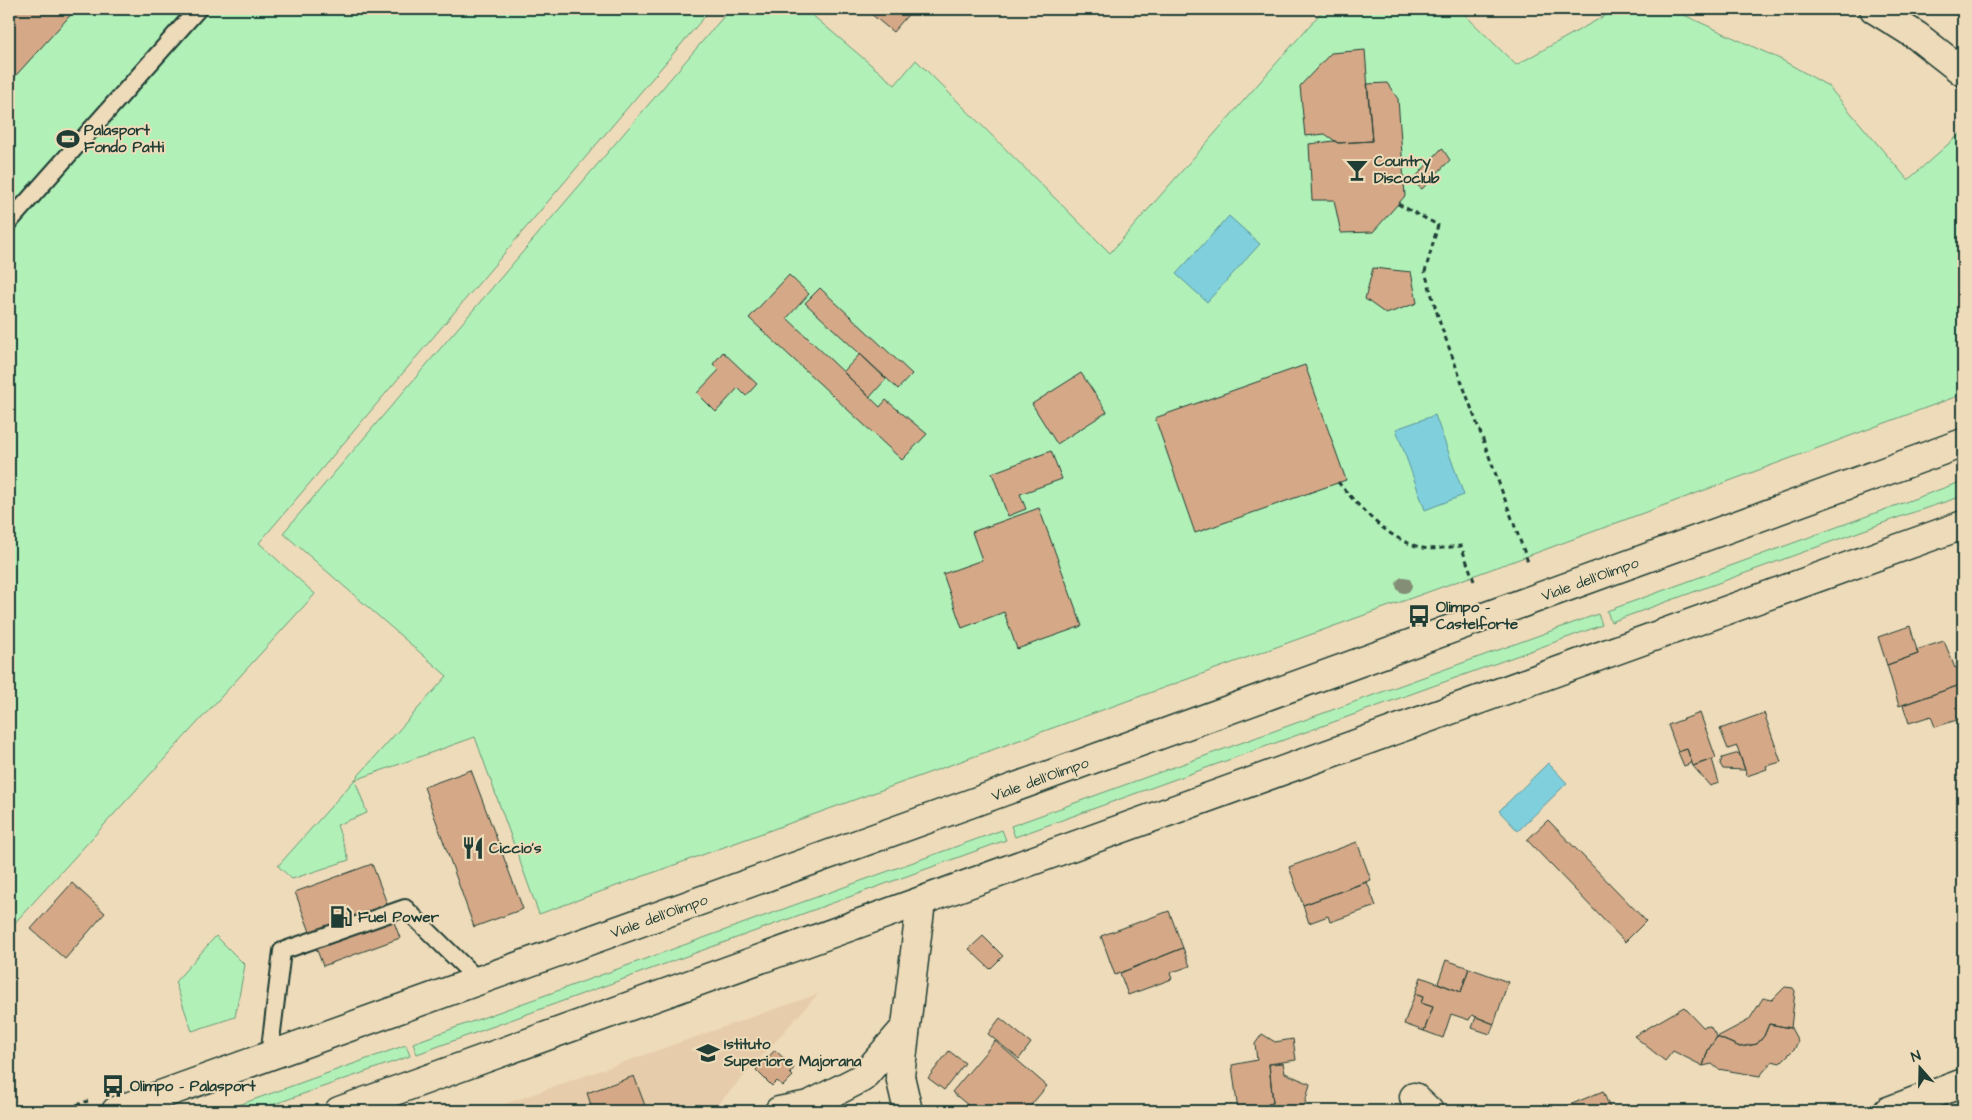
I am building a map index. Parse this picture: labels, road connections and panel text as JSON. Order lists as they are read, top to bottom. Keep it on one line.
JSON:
{"streets":{"street":["Viale dell'Olimpo"]},"places":{"sports":["Palasport Fondo Patti"],"bar":["Country Discoclub"],"bus stop":["Olimpo - Castelforte","Olimpo - Palasport"],"restaurant":["Ciccio's"],"fuel station":["Fuel Power"],"school or university":["Istituto Superiore Majorana"]},"north":"top"}
